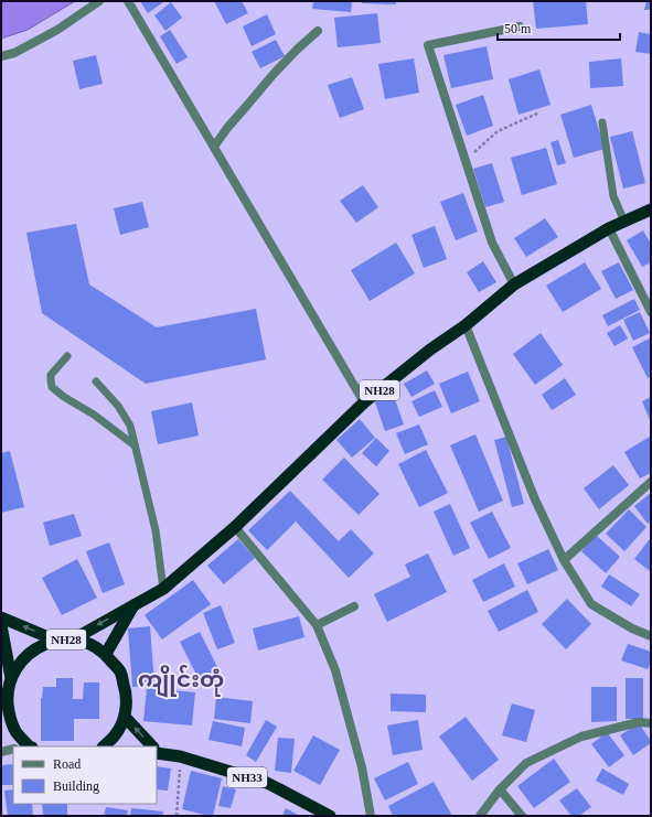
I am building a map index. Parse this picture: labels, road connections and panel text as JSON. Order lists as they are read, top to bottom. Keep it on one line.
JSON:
{"streets":{"highway":["NH28","NH33"]},"crossings":[["NH28","NH33"]],"districts":["ကျိုင်းတုံ"],"legend":["Road","Building"],"scale_bar":"50 m"}
